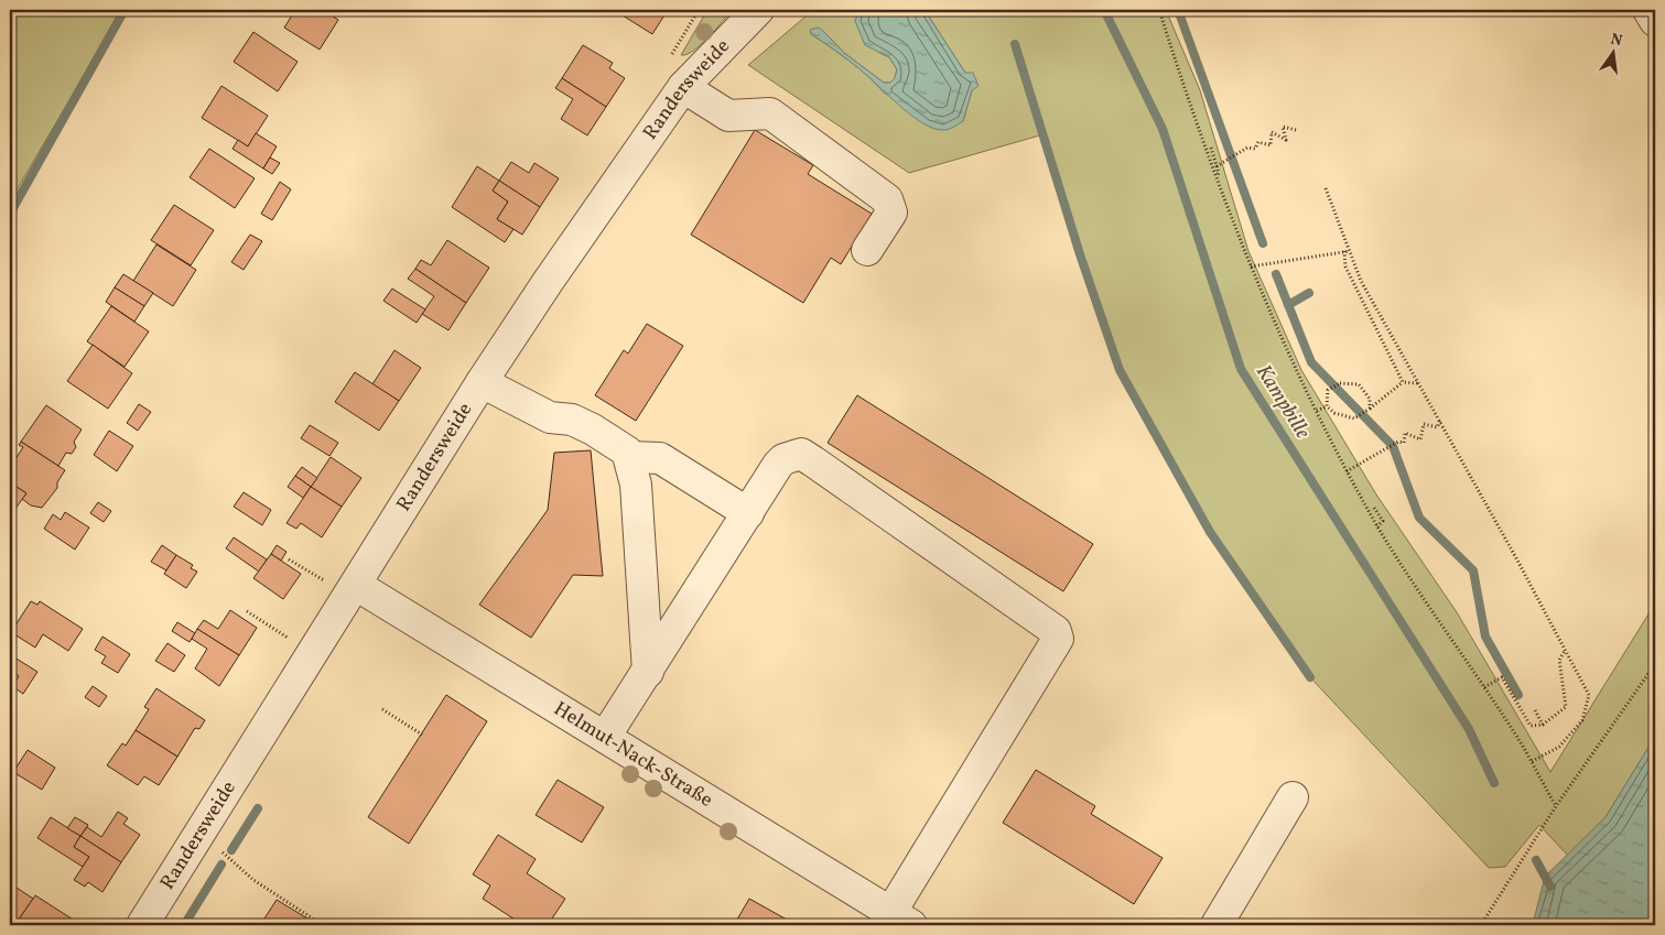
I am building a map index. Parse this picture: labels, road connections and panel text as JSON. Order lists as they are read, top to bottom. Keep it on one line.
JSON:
{"streets":{"street":["Randersweide","Helmut-Nack-Straße"]},"crossings":[["Randersweide","Helmut-Nack-Straße"]],"water":["Kampbille"],"north":"top"}
